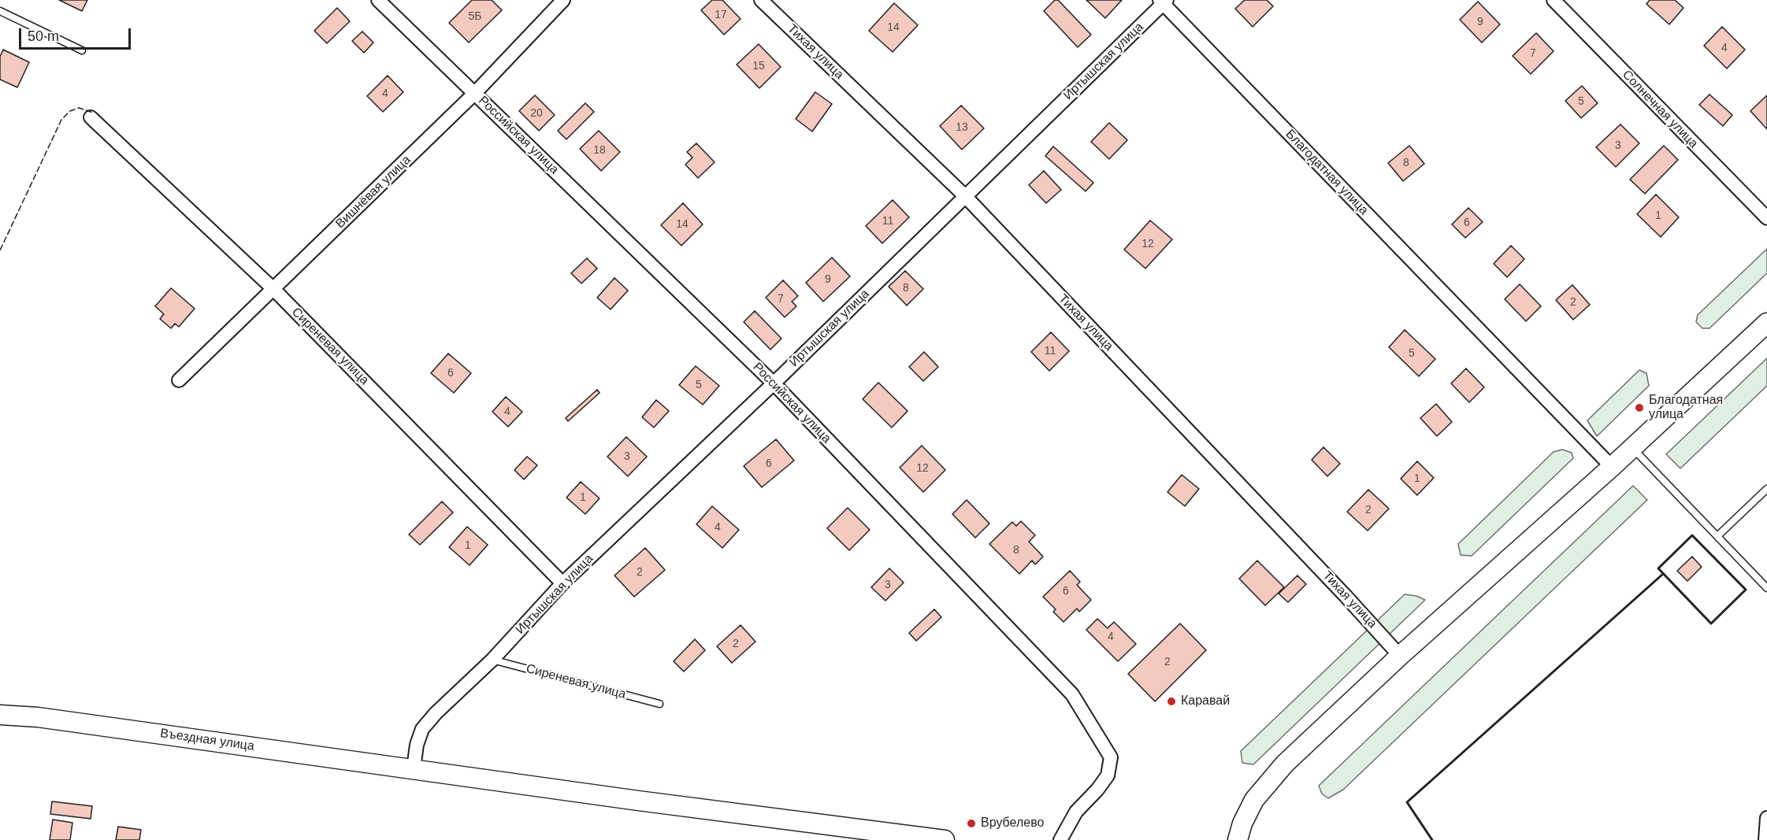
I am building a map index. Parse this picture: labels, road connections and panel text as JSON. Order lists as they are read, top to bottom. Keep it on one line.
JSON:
{"streets":{"street":["Тихая улица","Иртышская улица","Солнечная улица","Российская улица","Благодатная улица","Вишнёвая улица","Сиреневая улица","Въездная улица"]},"crossings":[["Тихая улица","Иртышская улица"],["Иртышская улица","Российская улица"],["Иртышская улица","Благодатная улица"],["Иртышская улица","Сиреневая улица"],["Иртышская улица","Въездная улица"],["Российская улица","Вишнёвая улица"],["Вишнёвая улица","Сиреневая улица"]],"places":["Благодатная улица","Каравай","Врубелево"],"house_numbers":["17","5Б","9","14","4","7","15","4","5","20","13","3","18","8","1","11","6","14","12","9","8","7","2","11","5","6","5","4","3","6","12","1","1","2","4","1","8","2","3","6","4","2","2"],"scale_bar":"50 m"}
